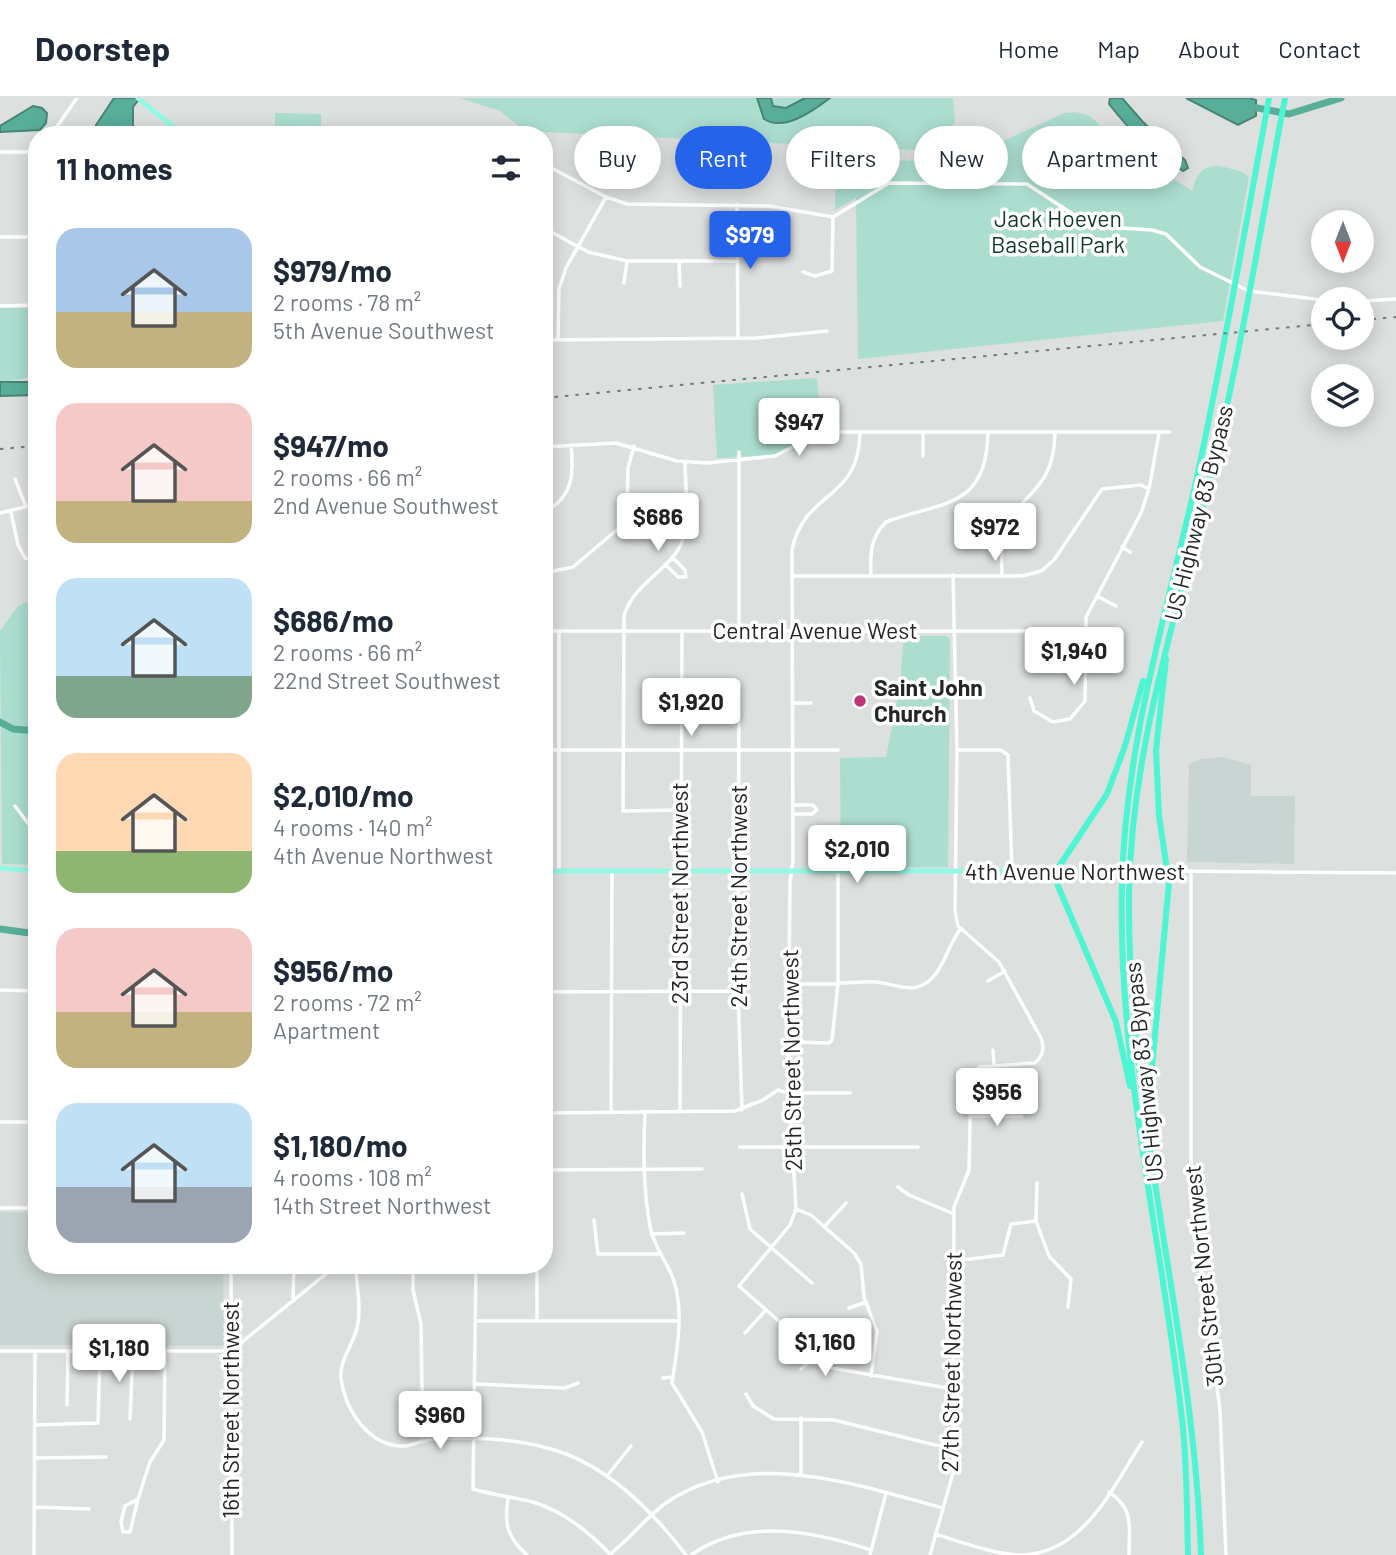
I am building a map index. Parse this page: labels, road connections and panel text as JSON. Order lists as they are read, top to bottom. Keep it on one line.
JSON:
{"streets":{"highway":["US Highway 83 Bypass"],"main road":["4th Avenue Northwest"],"street":["Central Avenue West","23rd Street Northwest","24th Street Northwest","25th Street Northwest","30th Street Northwest","27th Street Northwest","16th Street Northwest"]},"crossings":[["Central Avenue West","23rd Street Northwest"],["Central Avenue West","25th Street Northwest"],["4th Avenue Northwest","23rd Street Northwest"],["4th Avenue Northwest","24th Street Northwest"],["4th Avenue Northwest","25th Street Northwest"],["4th Avenue Northwest","30th Street Northwest"]],"parks":["Jack Hoeven Baseball Park"],"places":["Saint John Church"],"north":"bottom","page":{"header":"Doorstep","nav":["Home","Map","About","Contact"],"chip":["Buy","Rent","Filters","New","Apartment"],"heading":"11 homes","list":[{"name":"$979/mo","note":"2 rooms · 78 m² · 5th Avenue Southwest"},{"name":"$947/mo","note":"2 rooms · 66 m² · 2nd Avenue Southwest"},{"name":"$686/mo","note":"2 rooms · 66 m² · 22nd Street Southwest"},{"name":"$2,010/mo","note":"4 rooms · 140 m² · 4th Avenue Northwest"},{"name":"$956/mo","note":"2 rooms · 72 m² · Apartment"},{"name":"$1,180/mo","note":"4 rooms · 108 m² · 14th Street Northwest"}],"price":["$979","$947","$686","$972","$1,940","$1,920","$2,010","$956","$1,160","$1,180","$960"]}}
